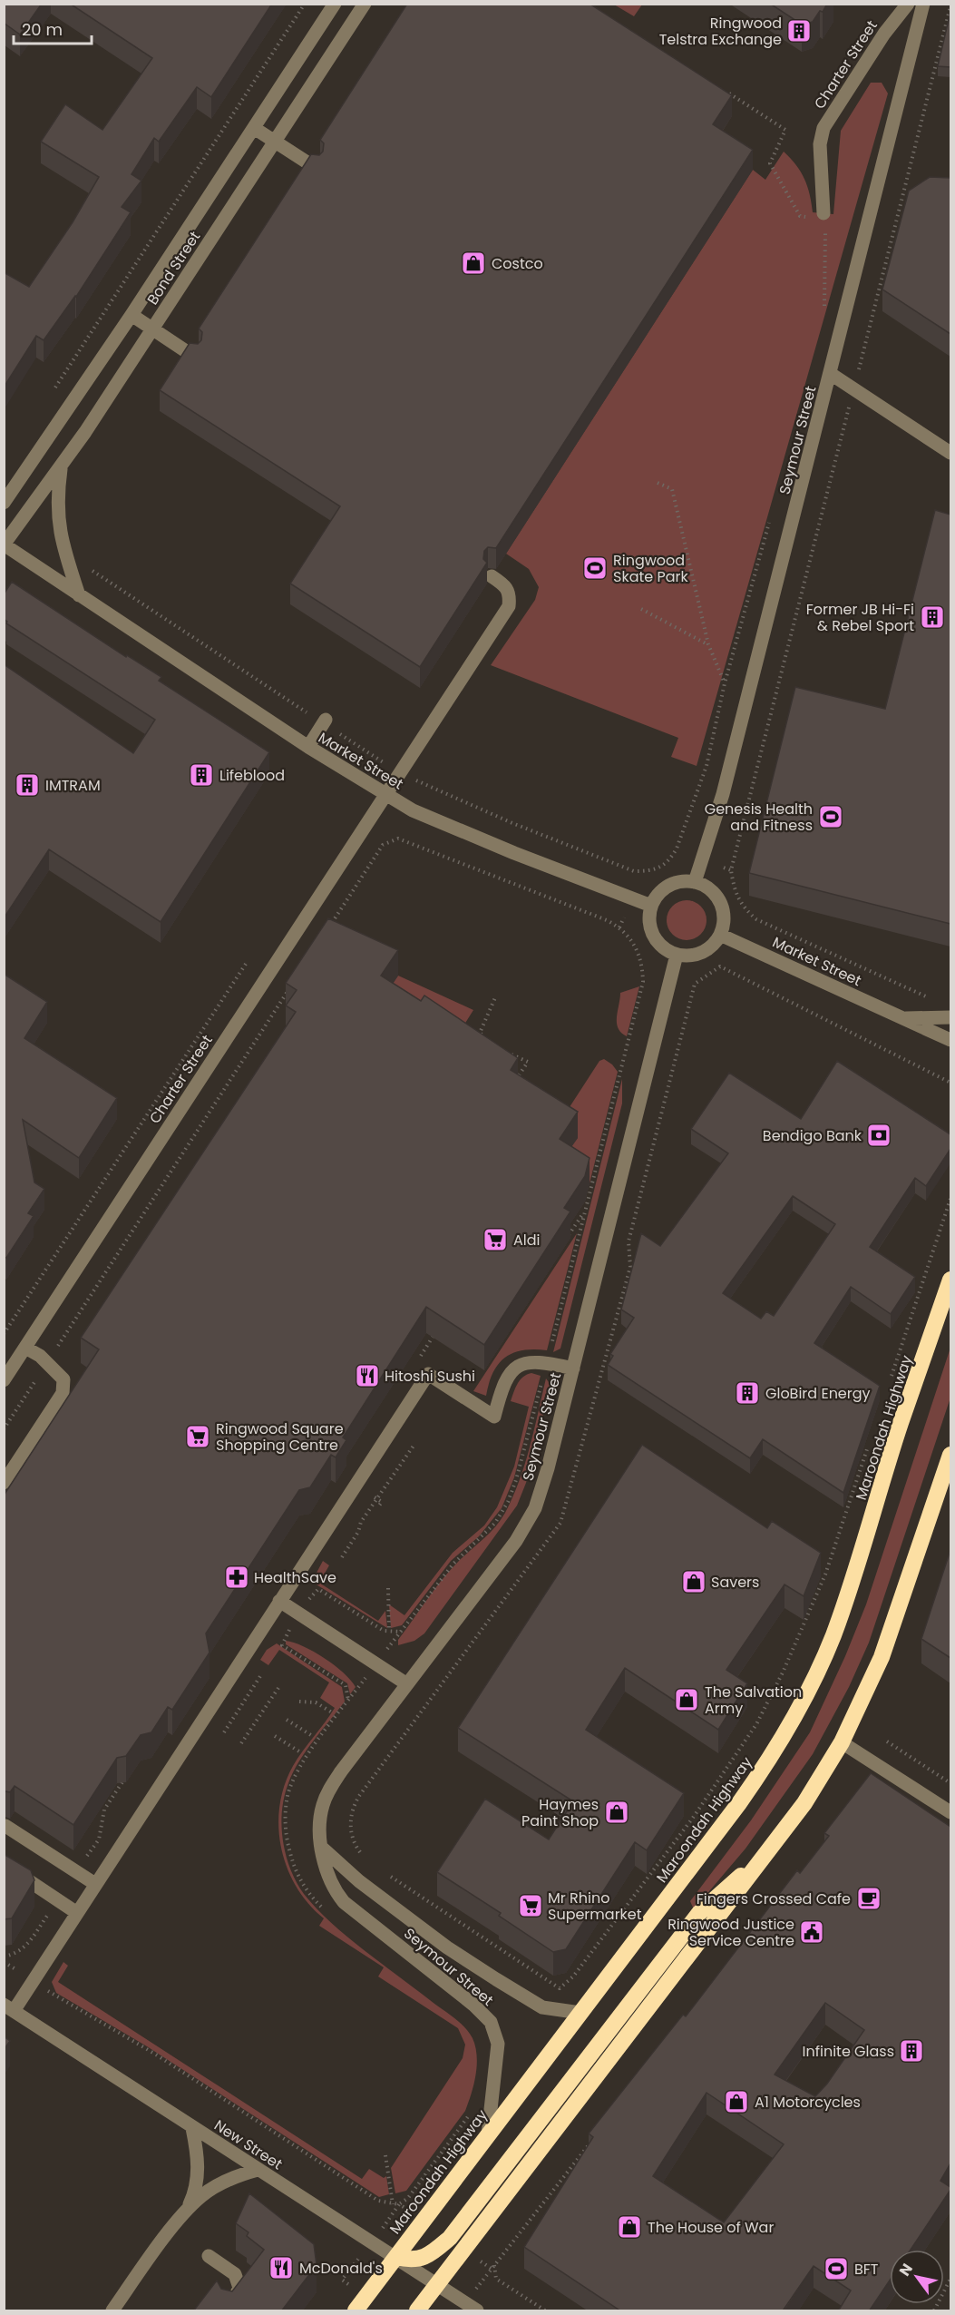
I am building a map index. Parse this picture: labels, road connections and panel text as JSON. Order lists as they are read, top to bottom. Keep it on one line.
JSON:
{"streets":{"highway":["Maroondah Highway"],"street":["Charter Street","Bond Street","Seymour Street","Market Street","New Street"]},"crossings":[["Charter Street","Market Street"],["Bond Street","Market Street"],["Seymour Street","Market Street"],["Seymour Street","Maroondah Highway"],["Maroondah Highway","New Street"]],"places":{"building":["Ringwood Telstra Exchange","Former JB Hi-Fi & Rebel Sport","Lifeblood","IMTRAM","GloBird Energy","Infinite Glass"],"shop":["Costco","Savers","The Salvation Army","Haymes Paint Shop","A1 Motorcycles","The House of War"],"sports":["Ringwood Skate Park","Genesis Health and Fitness","BFT"],"bank":["Bendigo Bank"],"supermarket":["Aldi","Ringwood Square Shopping Centre","Mr Rhino Supermarket"],"restaurant":["Hitoshi Sushi","McDonald's"],"pharmacy":["HealthSave"],"cafe":["Fingers Crossed Cafe"],"public building":["Ringwood Justice Service Centre"]},"scale_bar":"20 m","north":"top left"}
